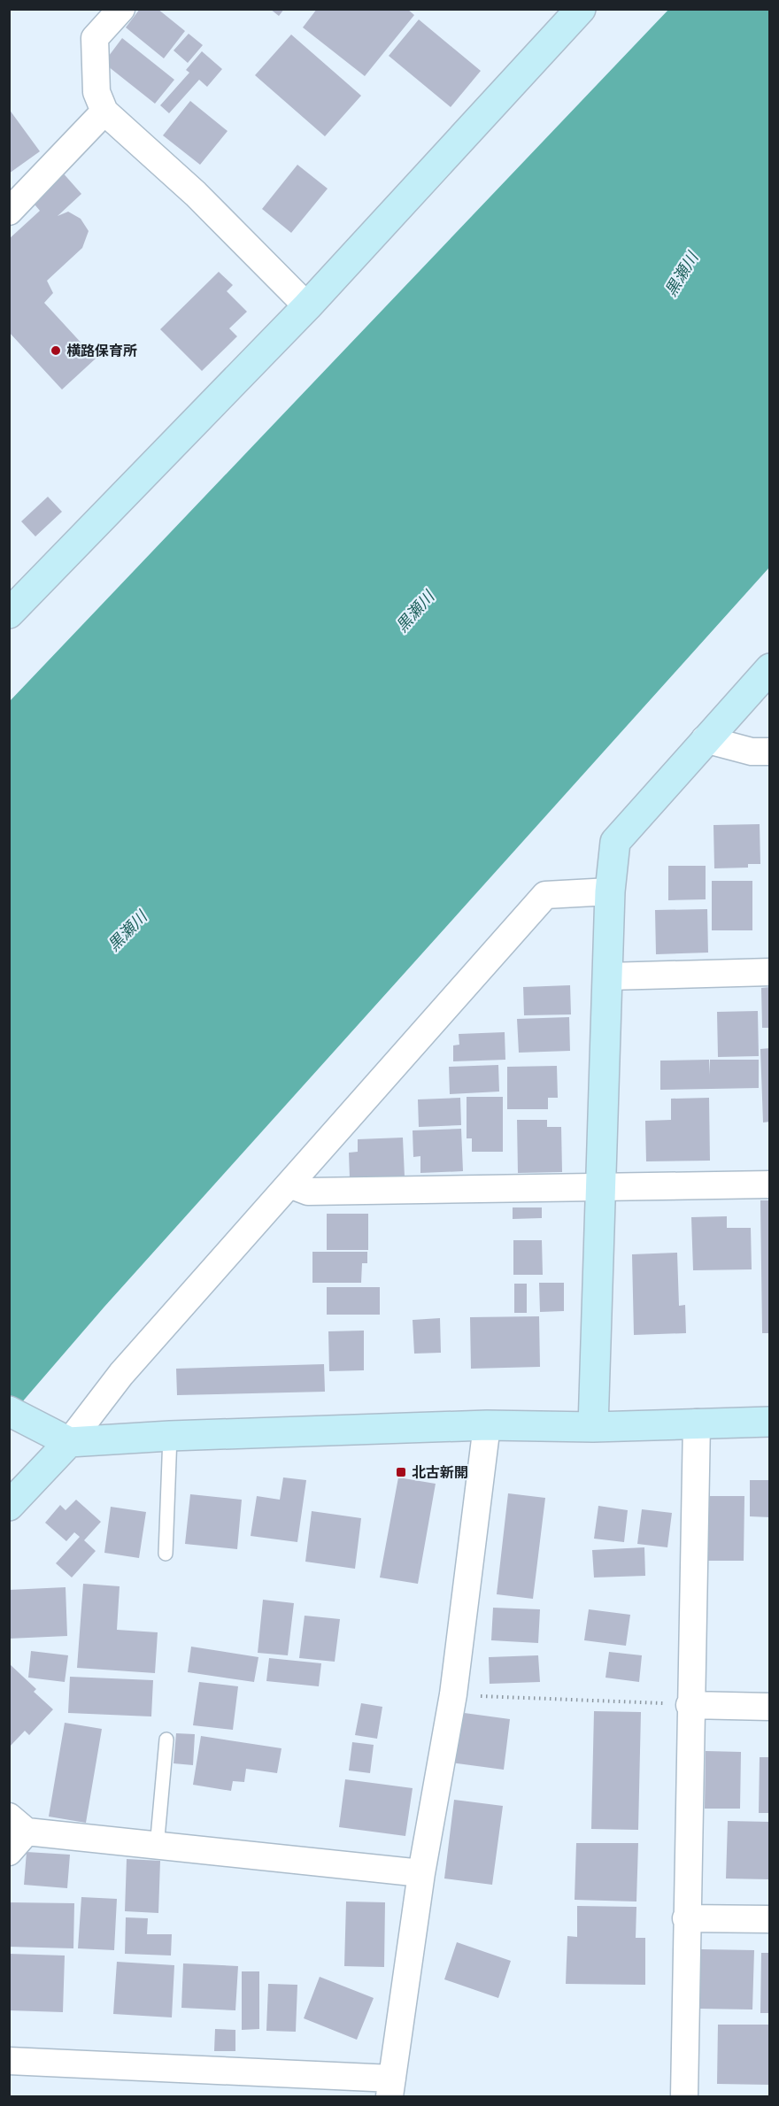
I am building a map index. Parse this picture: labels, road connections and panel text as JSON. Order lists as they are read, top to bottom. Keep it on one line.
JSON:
{"water":["黒瀬川"],"places":{"other":["横路保育所"],"transit":["北古新開"]}}
